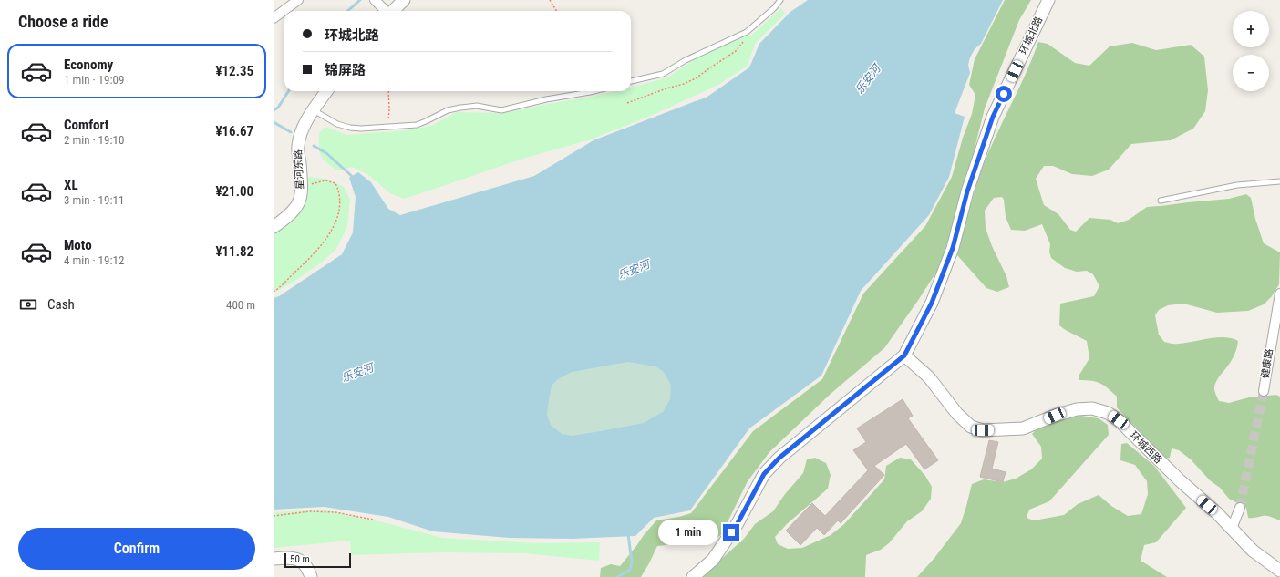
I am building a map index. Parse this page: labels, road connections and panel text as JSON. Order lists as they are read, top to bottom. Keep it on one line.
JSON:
{"streets":{"street":["环城北路","星河东路","健康路","环城西路"]},"crossings":[["环城北路","环城西路"]],"water":["乐安河"],"scale_bar":"50 m","page":{"heading":"Choose a ride","map_buttons":["+","−"],"banner":["环城北路","锦屏路"],"list":[{"name":"Economy","note":"1 min · 19:09","value":"¥12.35"},{"name":"Comfort","note":"2 min · 19:10","value":"¥16.67"},{"name":"XL","note":"3 min · 19:11","value":"¥21.00"},{"name":"Moto","note":"4 min · 19:12","value":"¥11.82"}],"pay":["Cash","400 m"],"bubble":"1 min","buttons":"Confirm","scale":"50 m"}}
